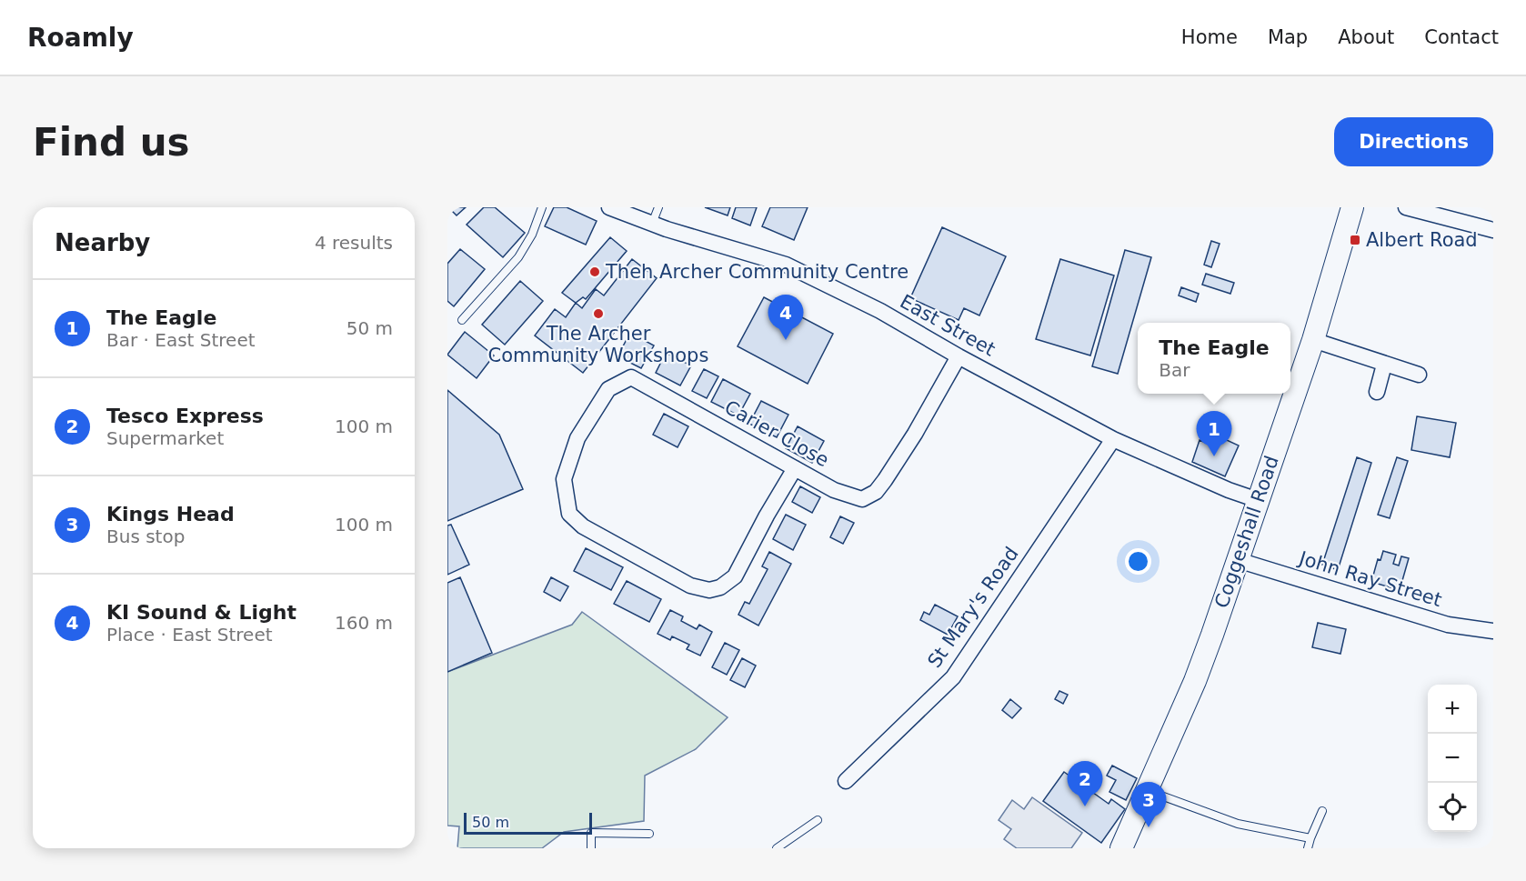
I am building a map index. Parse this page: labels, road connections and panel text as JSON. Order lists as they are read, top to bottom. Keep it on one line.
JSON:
{"streets":{"main road":["Coggeshall Road"],"street":["East Street","Carier Close","John Ray Street","St Mary's Road"]},"crossings":[["East Street","Carier Close"],["East Street","Coggeshall Road"],["East Street","St Mary's Road"],["Coggeshall Road","John Ray Street"]],"places":{"transit":["Albert Road"],"other":["Theh Archer Community Centre","The Archer Community Workshops"]},"scale_bar":"50 m","page":{"header":"Roamly","nav":["Home","Map","About","Contact"],"buttons":"Directions","title":"Find us","heading":["Nearby","4 results"],"list":[{"mark":"1","name":"The Eagle","note":"Bar · East Street","value":"50 m"},{"mark":"2","name":"Tesco Express","note":"Supermarket","value":"100 m"},{"mark":"3","name":"Kings Head","note":"Bus stop","value":"100 m"},{"mark":"4","name":"KI Sound & Light","note":"Place · East Street","value":"160 m"}],"pins":["4","1","2","3"],"popup":["The Eagle","Bar"],"map_buttons":["+","−"],"scale":"50 m"}}
